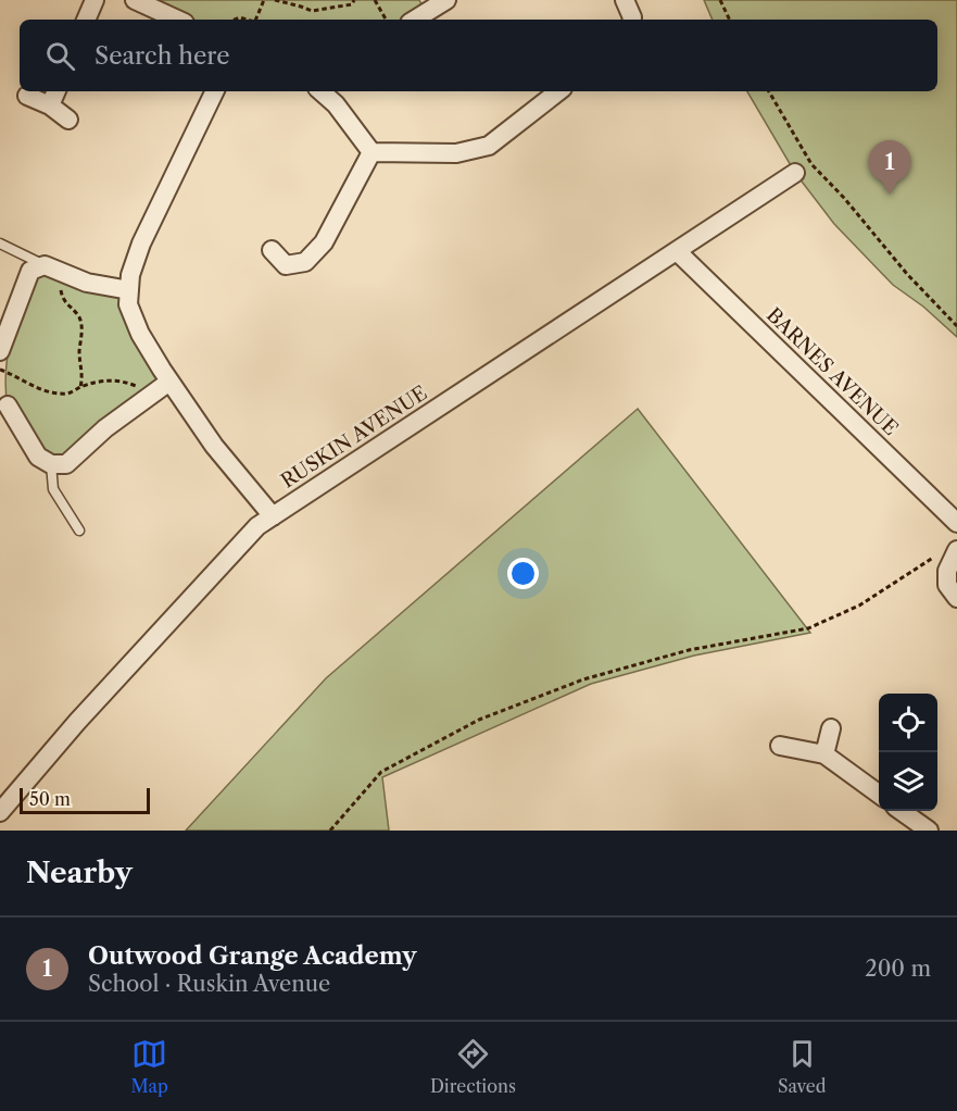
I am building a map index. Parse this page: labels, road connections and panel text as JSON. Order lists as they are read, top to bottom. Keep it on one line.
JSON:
{"streets":{"street":["BARNES AVENUE","RUSKIN AVENUE"]},"crossings":[["BARNES AVENUE","RUSKIN AVENUE"]],"scale_bar":"50 m","page":{"search":"Search here","pins":"1","scale":"50 m","heading":"Nearby","list":[{"mark":"1","name":"Outwood Grange Academy","note":"School · Ruskin Avenue","value":"200 m"}],"nav":["Map","Directions","Saved"]}}
